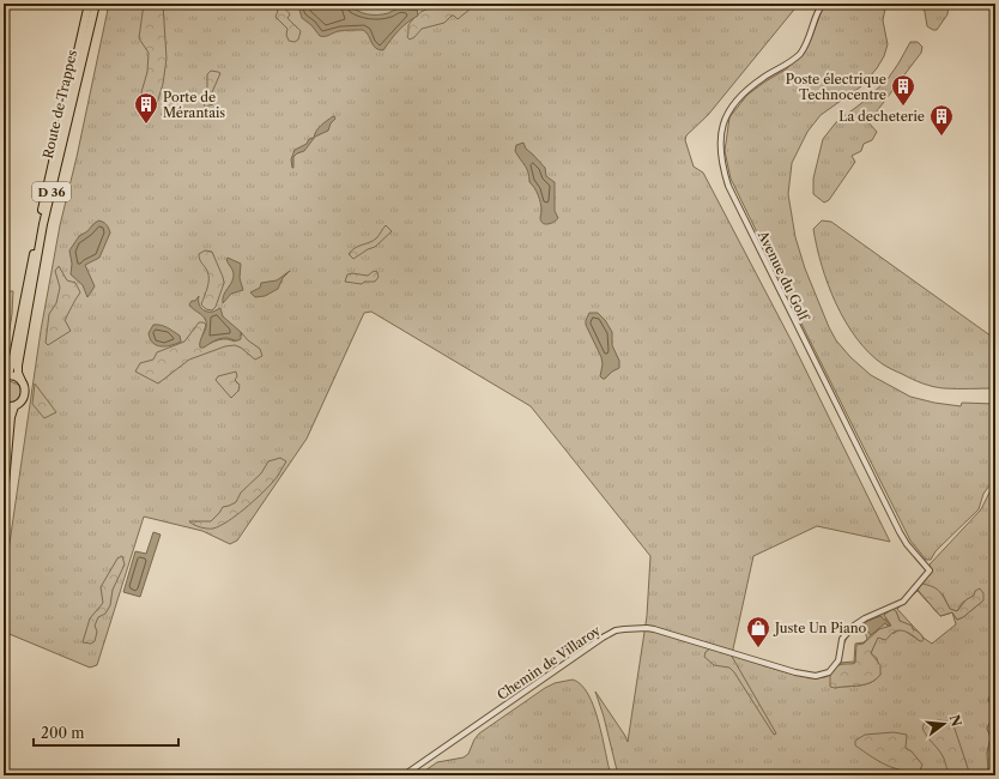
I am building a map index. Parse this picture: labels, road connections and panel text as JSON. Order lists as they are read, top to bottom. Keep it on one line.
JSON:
{"streets":{"main road":["Route de Trappes","D 36"],"street":["Avenue du Golf","Chemin de Villaroy"]},"crossings":[["Avenue du Golf","Chemin de Villaroy"]],"places":{"building":["Poste électrique Technocentre","Porte de Mérantais","La decheterie"],"shop":["Juste Un Piano"]},"scale_bar":"200 m","north":"right"}
